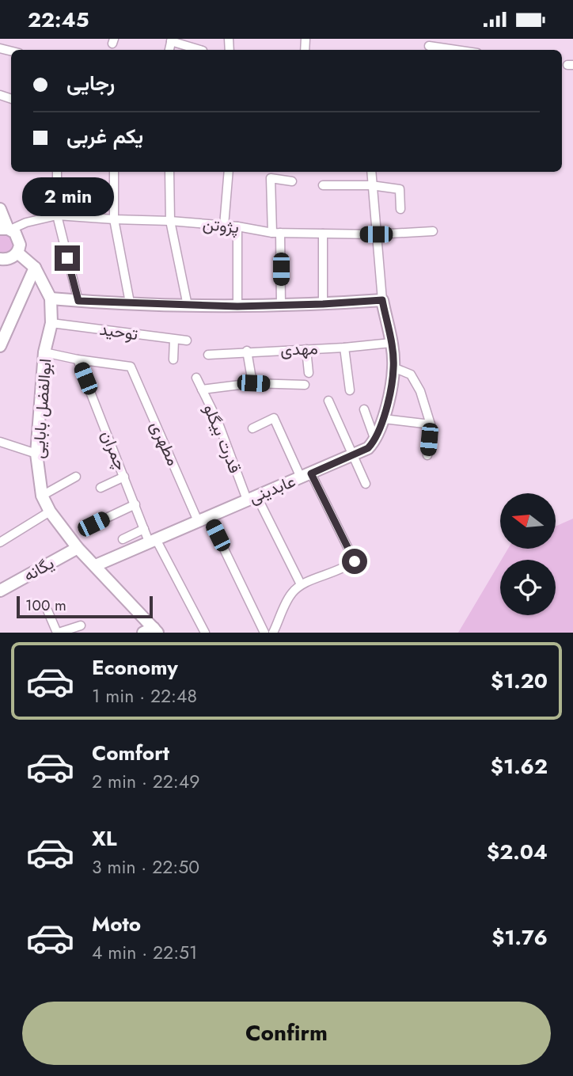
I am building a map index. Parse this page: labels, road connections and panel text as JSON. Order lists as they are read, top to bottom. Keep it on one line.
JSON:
{"streets":{"street":["پژوتن","توحید","مهدی","ابوالفضل بابایی","قدرت بیگلو","مطهری","چمران","عابدینی","یگانه"]},"crossings":[["توحید","ابوالفضل بابایی"],["ابوالفضل بابایی","عابدینی"],["ابوالفضل بابایی","یگانه"],["قدرت بیگلو","عابدینی"],["مطهری","چمران"],["مطهری","عابدینی"],["چمران","عابدینی"]],"scale_bar":"100 m","north":"left","page":{"status":"22:45","banner":["رجایی","یکم غربی"],"bubble":"2 min","scale":"100 m","list":[{"name":"Economy","note":"1 min · 22:48","value":"$1.20"},{"name":"Comfort","note":"2 min · 22:49","value":"$1.62"},{"name":"XL","note":"3 min · 22:50","value":"$2.04"},{"name":"Moto","note":"4 min · 22:51","value":"$1.76"}],"buttons":"Confirm"}}
